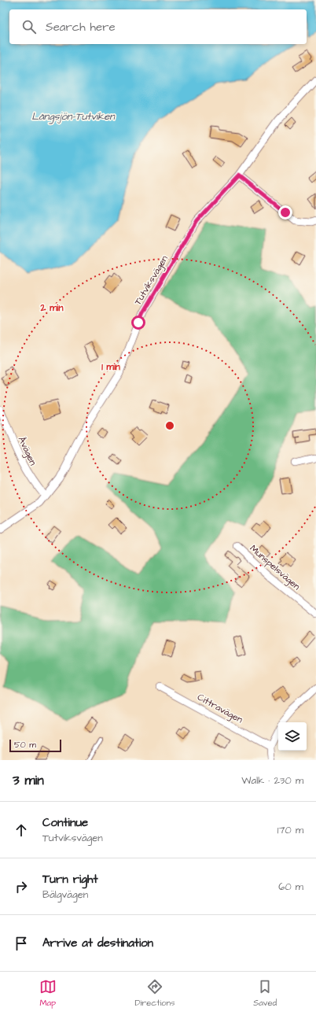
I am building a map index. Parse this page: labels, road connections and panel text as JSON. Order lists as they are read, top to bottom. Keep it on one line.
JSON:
{"streets":{"street":["Tutviksvägen","Åvägen","Munspelsvägen","Cittravägen"]},"crossings":[["Tutviksvägen","Åvägen"]],"water":["Långsjön-Tutviken"],"scale_bar":"50 m","page":{"search":"Search here","scale":"50 m","heading":["3 min","Walk · 230 m"],"list":[["Continue","Tutviksvägen","170 m"],["Turn right","Bälgvägen","60 m"],"Arrive at destination"],"nav":["Map","Directions","Saved"]},"rings":["2 min","1 min"]}
